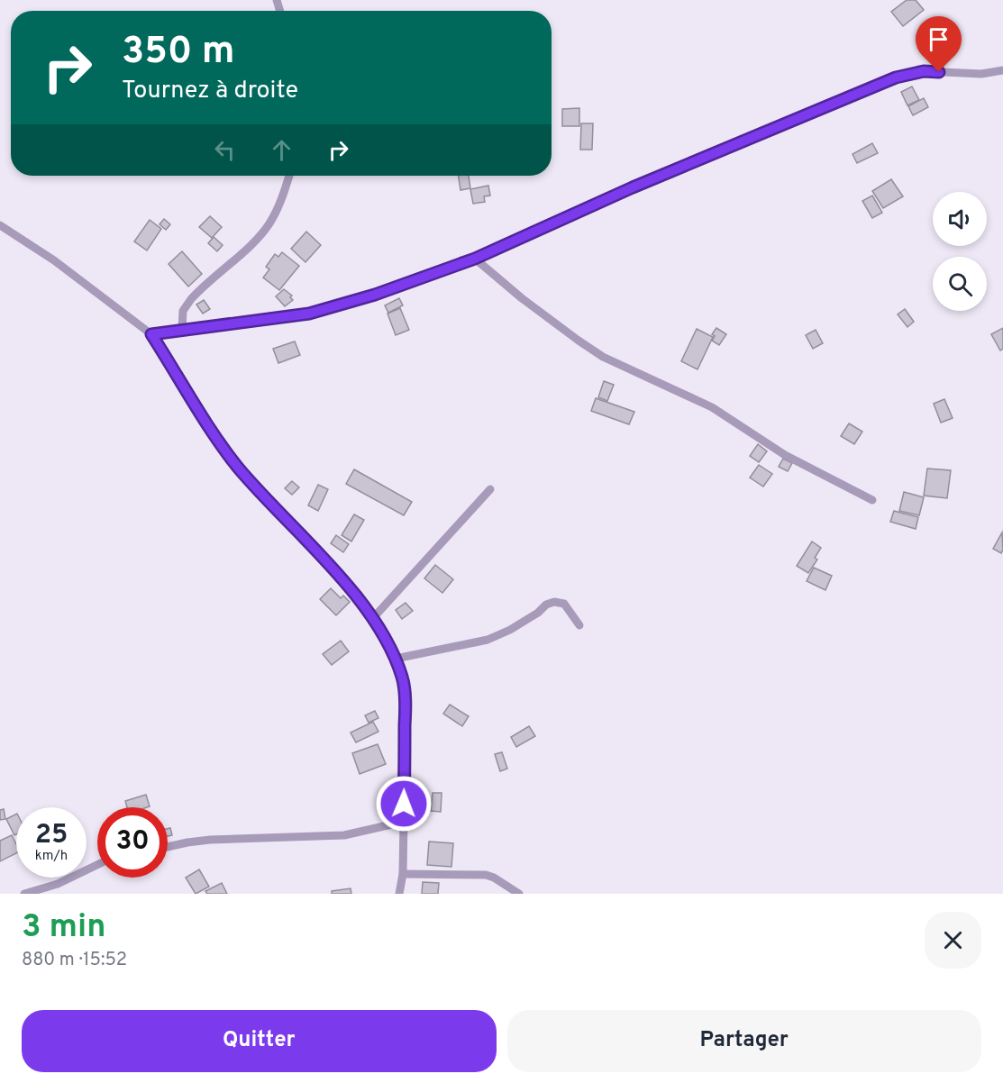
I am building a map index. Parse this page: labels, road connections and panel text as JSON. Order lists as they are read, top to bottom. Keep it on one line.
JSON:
{"page":{"turn":["350 m","Tournez à droite"],"speed":"25 km/h","limit":"30","heading":["3 min","880 m · 15:52"],"buttons":["Quitter","Partager"]}}
